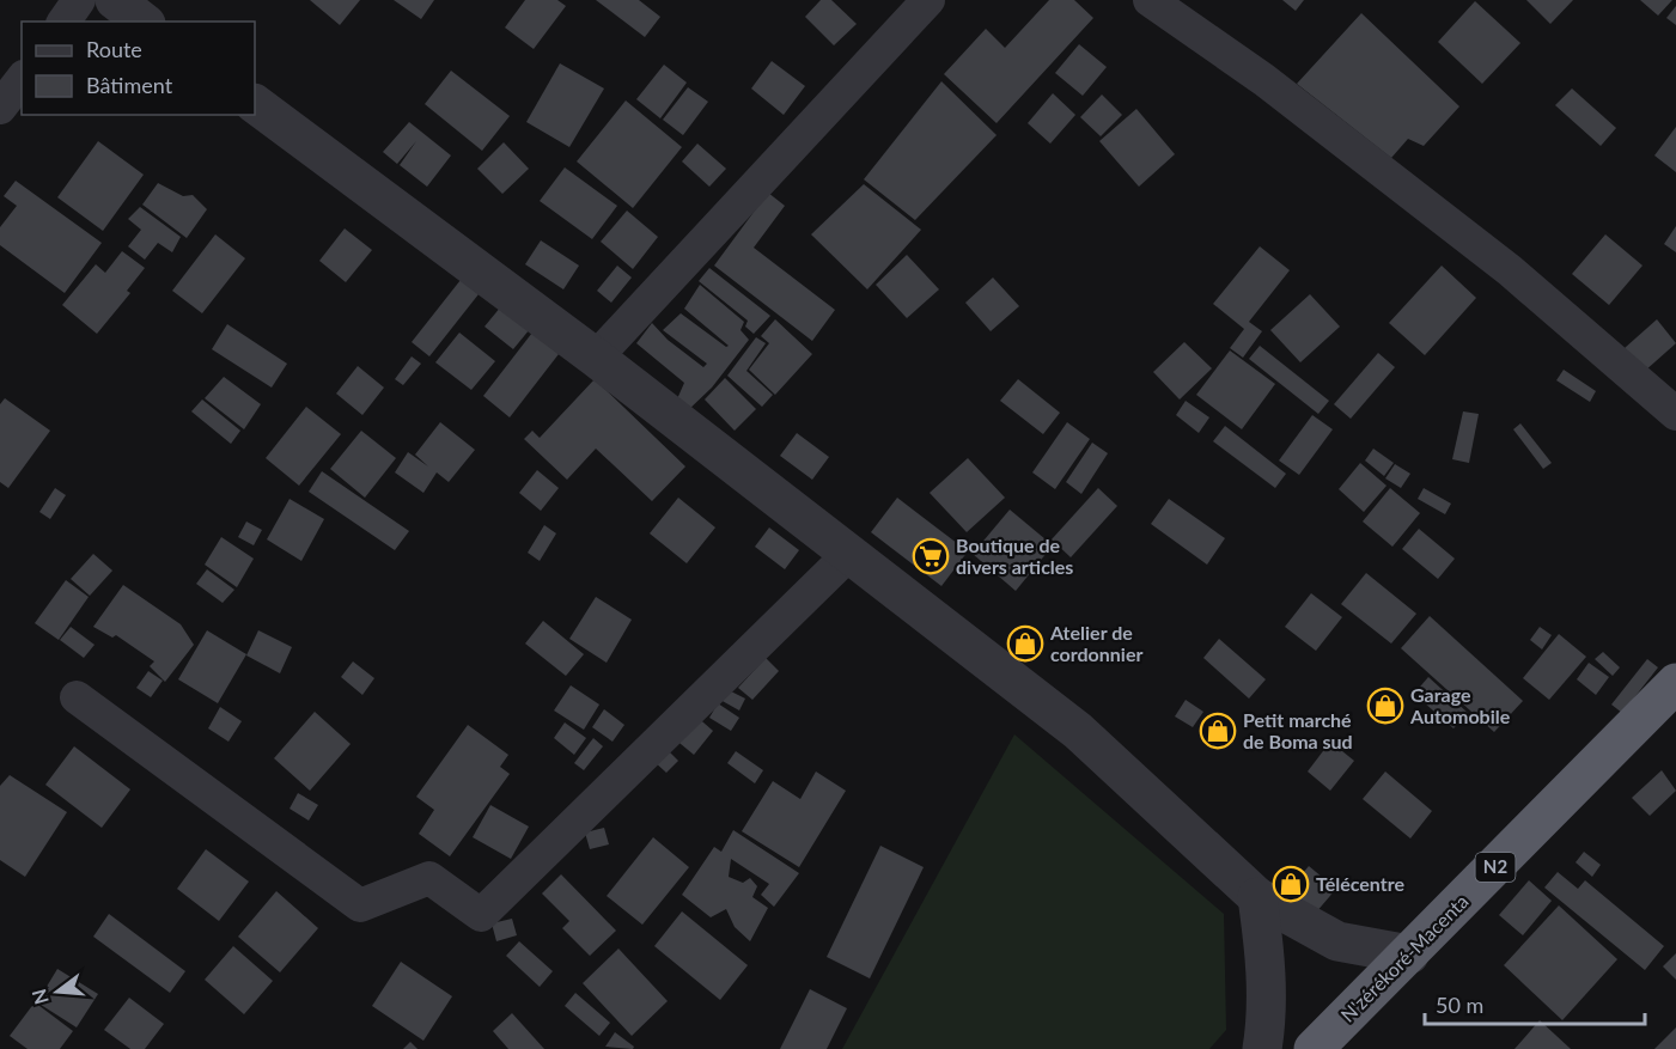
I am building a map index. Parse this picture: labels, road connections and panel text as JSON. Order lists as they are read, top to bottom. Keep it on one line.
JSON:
{"streets":{"highway":["N2","N'zérékoré-Macenta"]},"places":{"supermarket":["Boutique de divers articles"],"shop":["Atelier de cordonnier","Garage Automobile","Petit marché de Boma sud","Télécentre"]},"legend":["Route","Bâtiment"],"scale_bar":"50 m","north":"left"}
